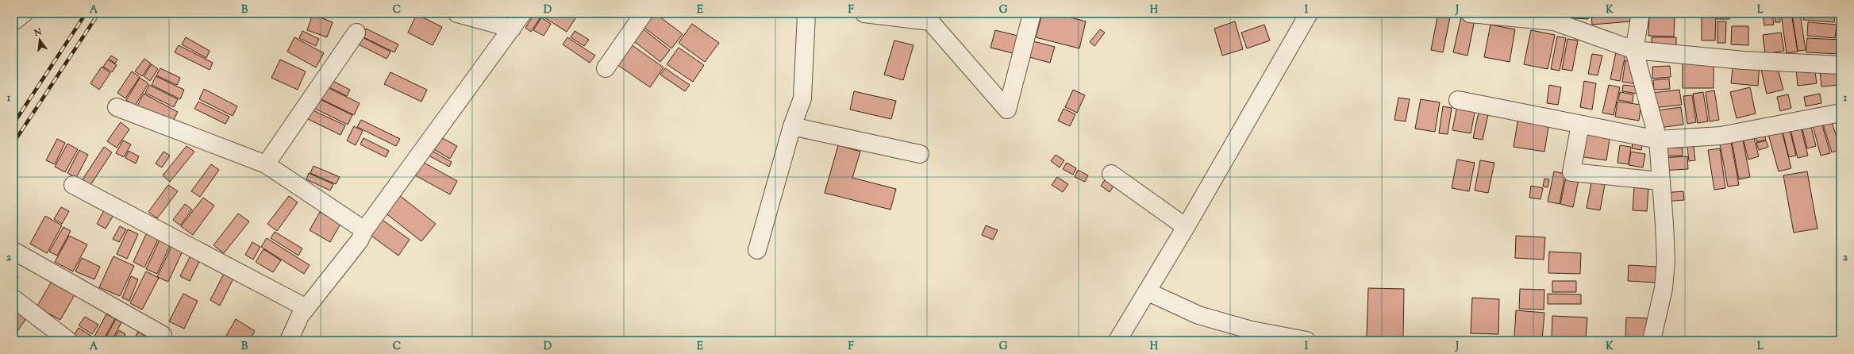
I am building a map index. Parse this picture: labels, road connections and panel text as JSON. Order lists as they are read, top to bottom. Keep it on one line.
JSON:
{"north":"top","grid":{"columns":["A","B","C","D","E","F","G","H","I","J","K","L"],"rows":["1","2"]}}
